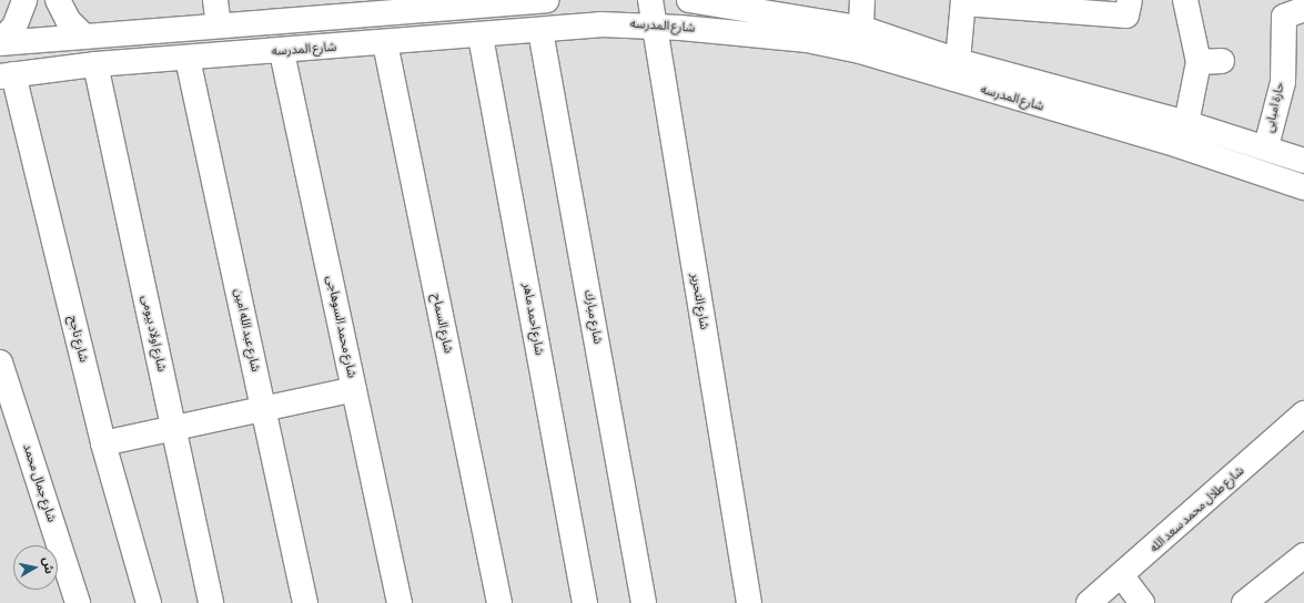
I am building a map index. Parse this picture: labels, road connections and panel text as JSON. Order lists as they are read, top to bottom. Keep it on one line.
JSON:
{"streets":{"street":["شارع المدرسه","حارة امبابى","شارع التحرير","شارع مبارك","شارع احمد ماهر","شارع السماح","شارع محمد السوهاجى","شارع عبد الله امين","شارع اولاد بيومى","شارع ناجح","شارع جمال محمد","شارع طلال محمد سعد الله"]},"crossings":[["شارع المدرسه","حارة امبابى"],["شارع المدرسه","شارع التحرير"],["شارع المدرسه","شارع مبارك"],["شارع المدرسه","شارع احمد ماهر"],["شارع المدرسه","شارع السماح"],["شارع المدرسه","شارع محمد السوهاجى"],["شارع المدرسه","شارع عبد الله امين"],["شارع المدرسه","شارع اولاد بيومى"],["شارع المدرسه","شارع ناجح"]],"north":"right"}
